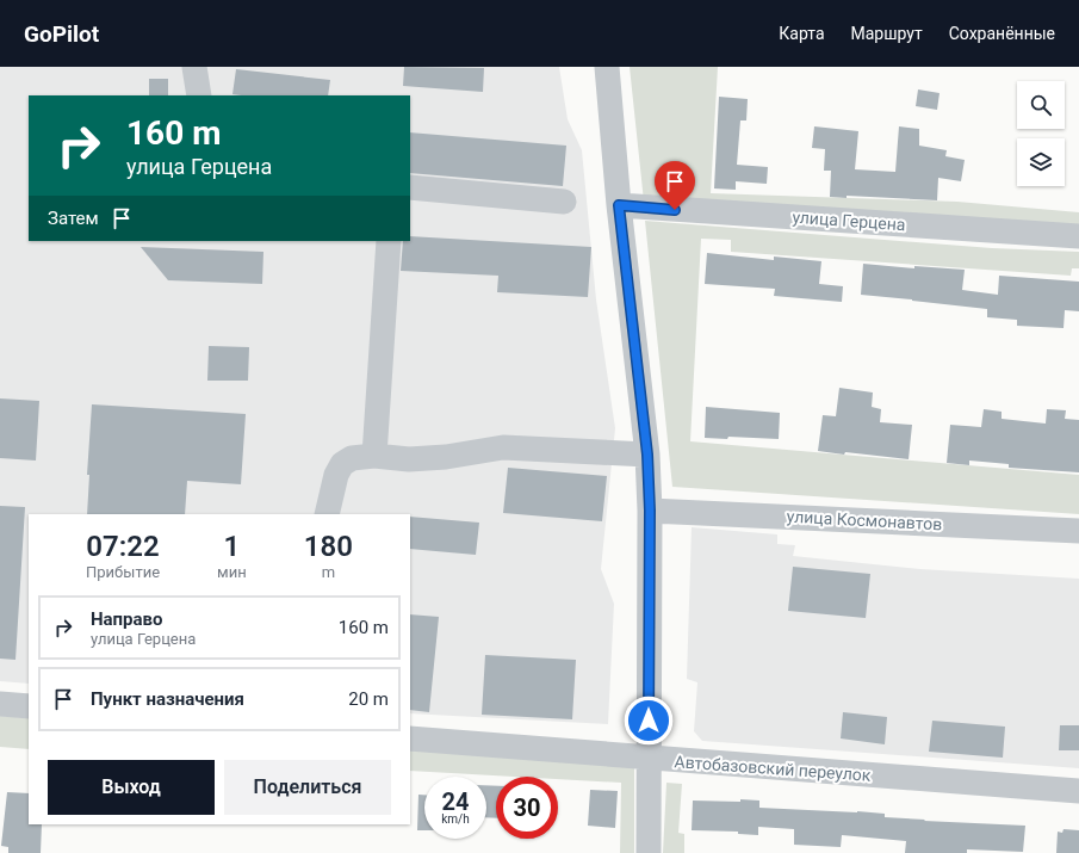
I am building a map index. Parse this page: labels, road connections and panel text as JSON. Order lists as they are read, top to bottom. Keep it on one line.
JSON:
{"streets":{"street":["улица Герцена","улица Космонавтов","Автобазовский переулок"]},"page":{"header":"GoPilot","nav":["Карта","Маршрут","Сохранённые"],"turn":["160 m","улица Герцена"],"then":"Затем","eta":["07:22","Прибытие","1","мин","180","m"],"list":[{"name":"Направо","note":"улица Герцена","value":"160 m"},{"name":"Пункт назначения","value":"20 m"}],"buttons":["Выход","Поделиться"],"speed":"24 km/h","limit":"30"}}
